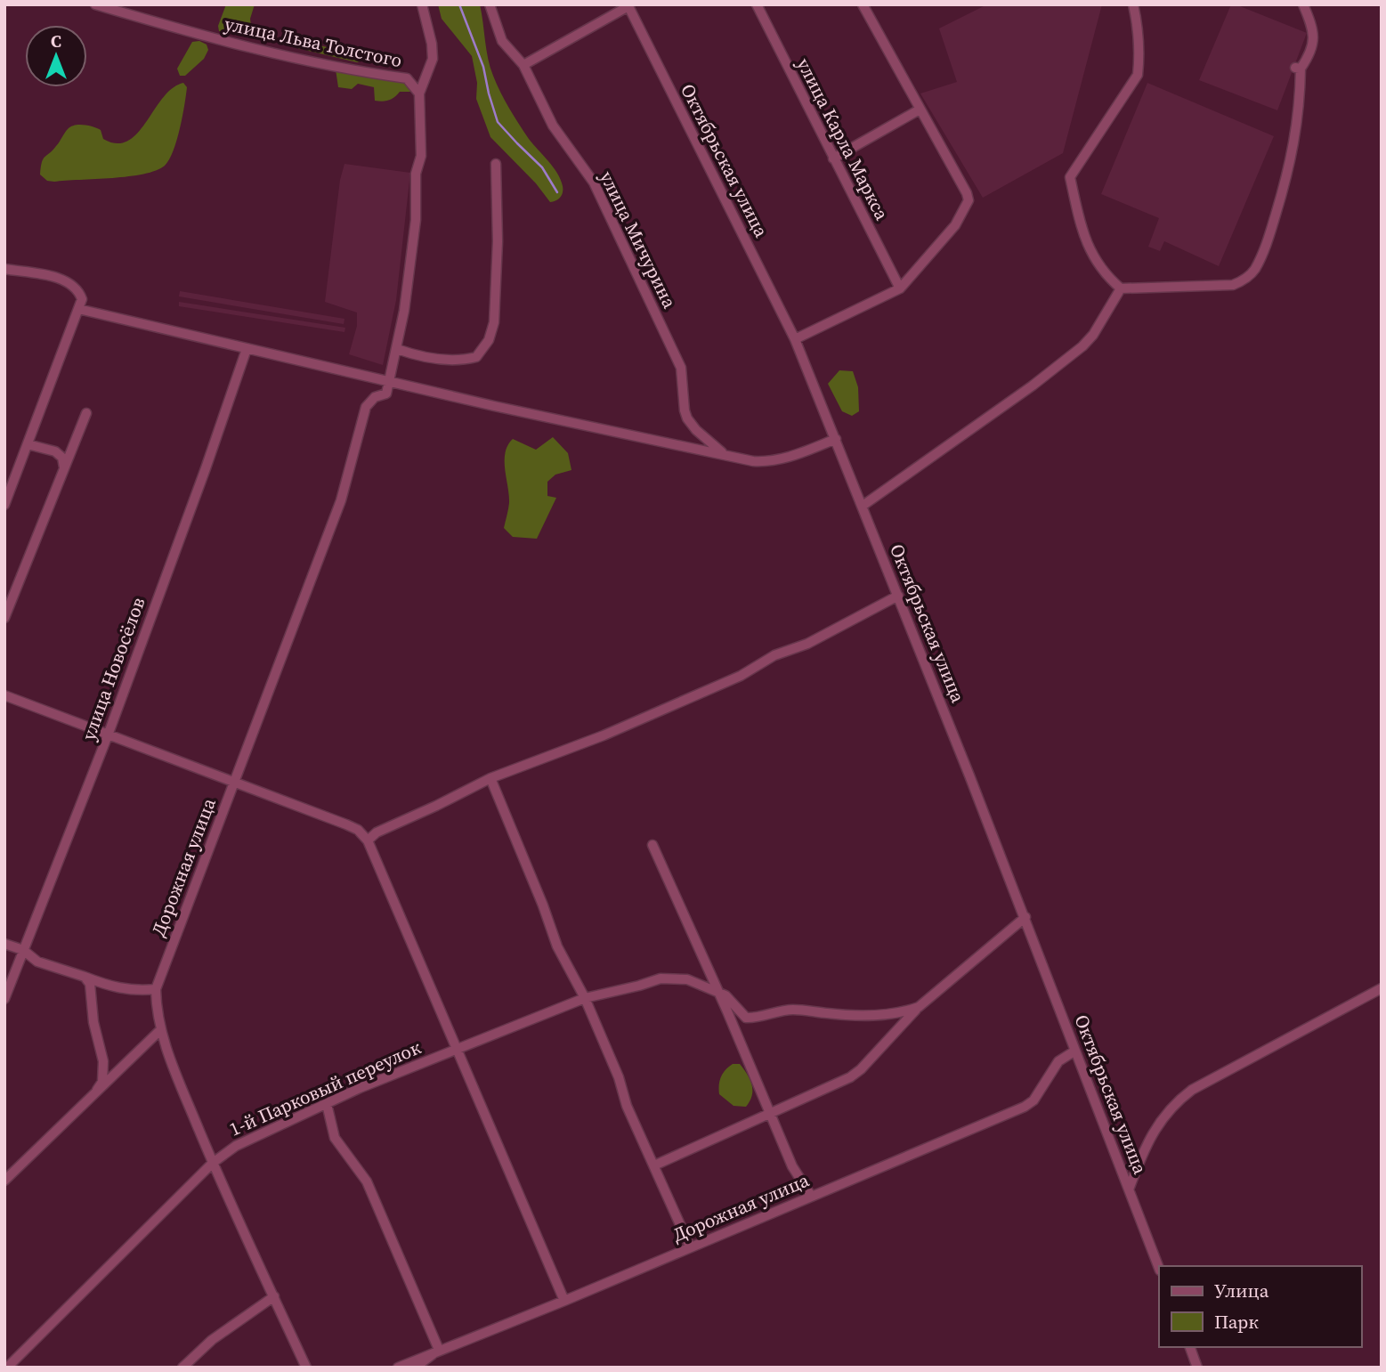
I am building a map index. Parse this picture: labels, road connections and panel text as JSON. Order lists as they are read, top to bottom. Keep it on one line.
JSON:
{"streets":{"street":["улица Льва Толстого","улица Карла Маркса","Октябрьская улица","улица Мичурина","улица Новосёлов","Дорожная улица","1-й Парковый переулок"]},"crossings":[["Октябрьская улица","Дорожная улица"],["Дорожная улица","1-й Парковый переулок"]],"legend":["Улица","Парк"],"north":"top"}
